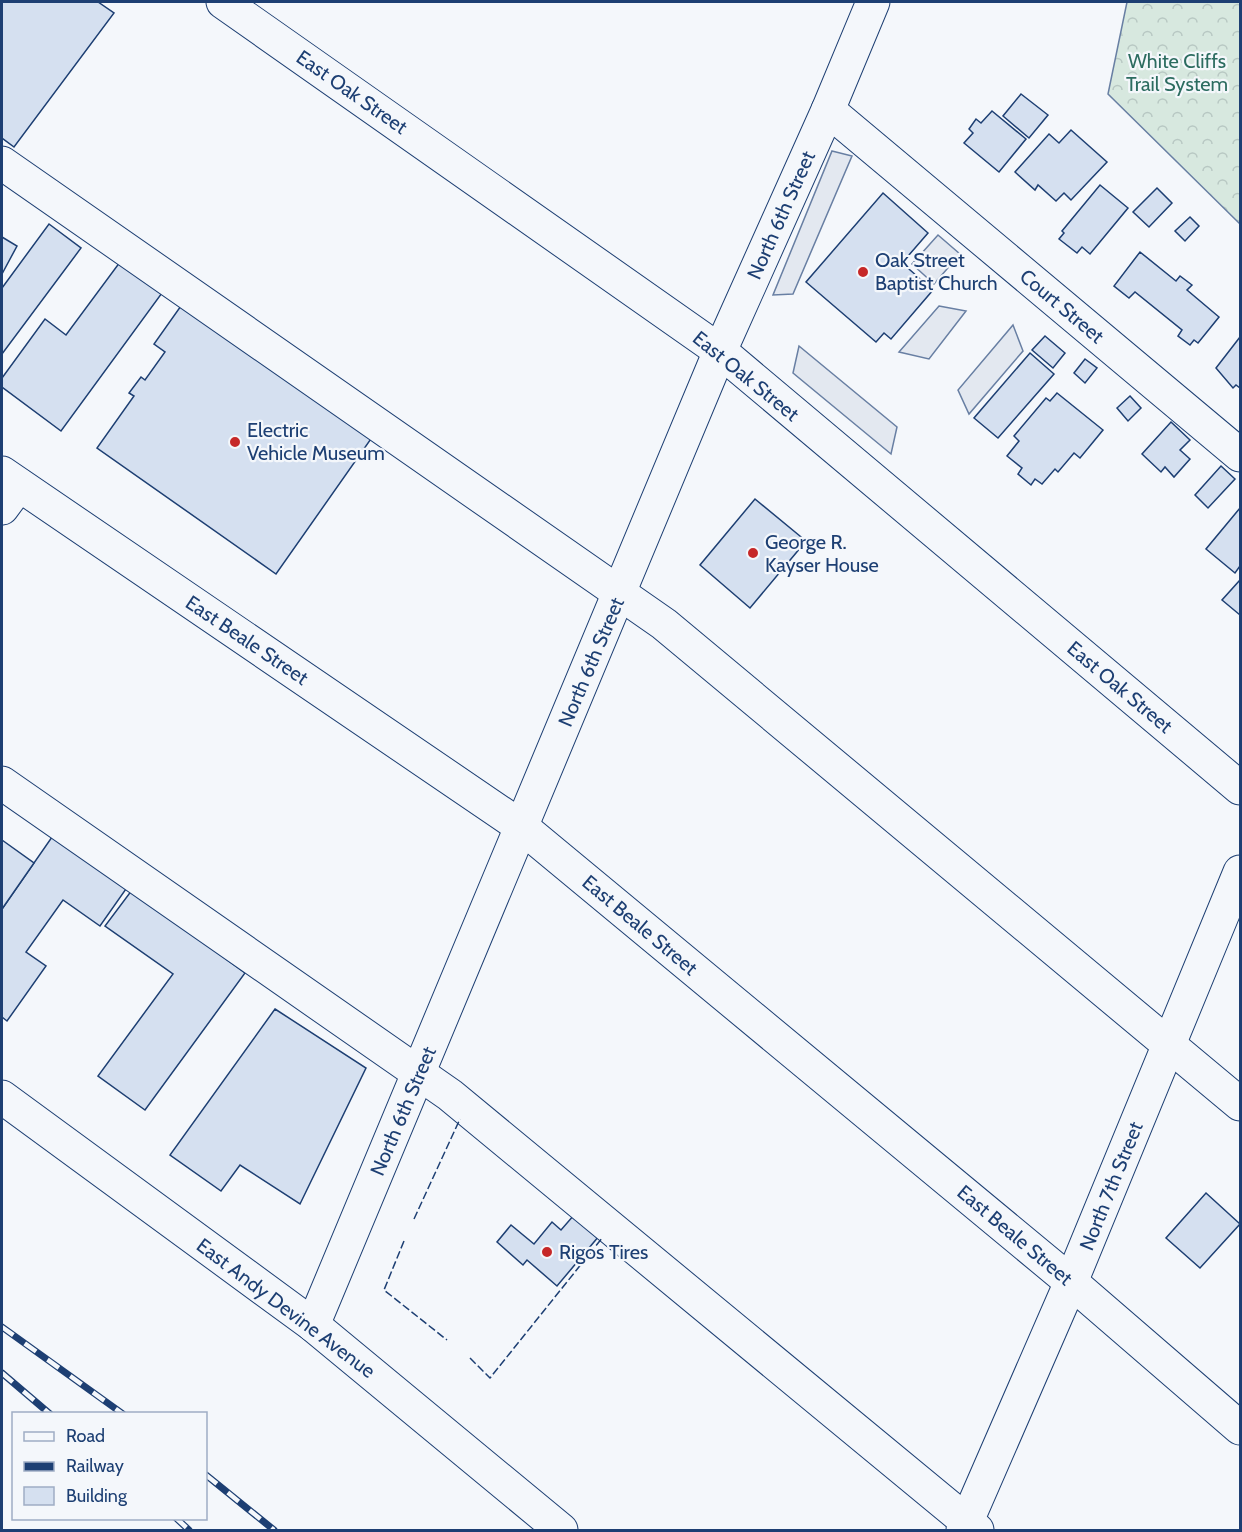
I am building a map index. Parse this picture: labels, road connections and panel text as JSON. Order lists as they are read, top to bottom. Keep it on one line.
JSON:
{"streets":{"street":["East Oak Street","North 6th Street","Court Street","East Beale Street","North 7th Street","East Andy Devine Avenue"]},"crossings":[["East Oak Street","North 6th Street"],["North 6th Street","Court Street"],["North 6th Street","East Beale Street"],["North 6th Street","East Andy Devine Avenue"],["East Beale Street","North 7th Street"]],"parks":["White Cliffs Trail System"],"places":["Oak Street Baptist Church","Electric Vehicle Museum","George R. Kayser House","Rigos Tires"],"legend":["Road","Railway","Building"]}
